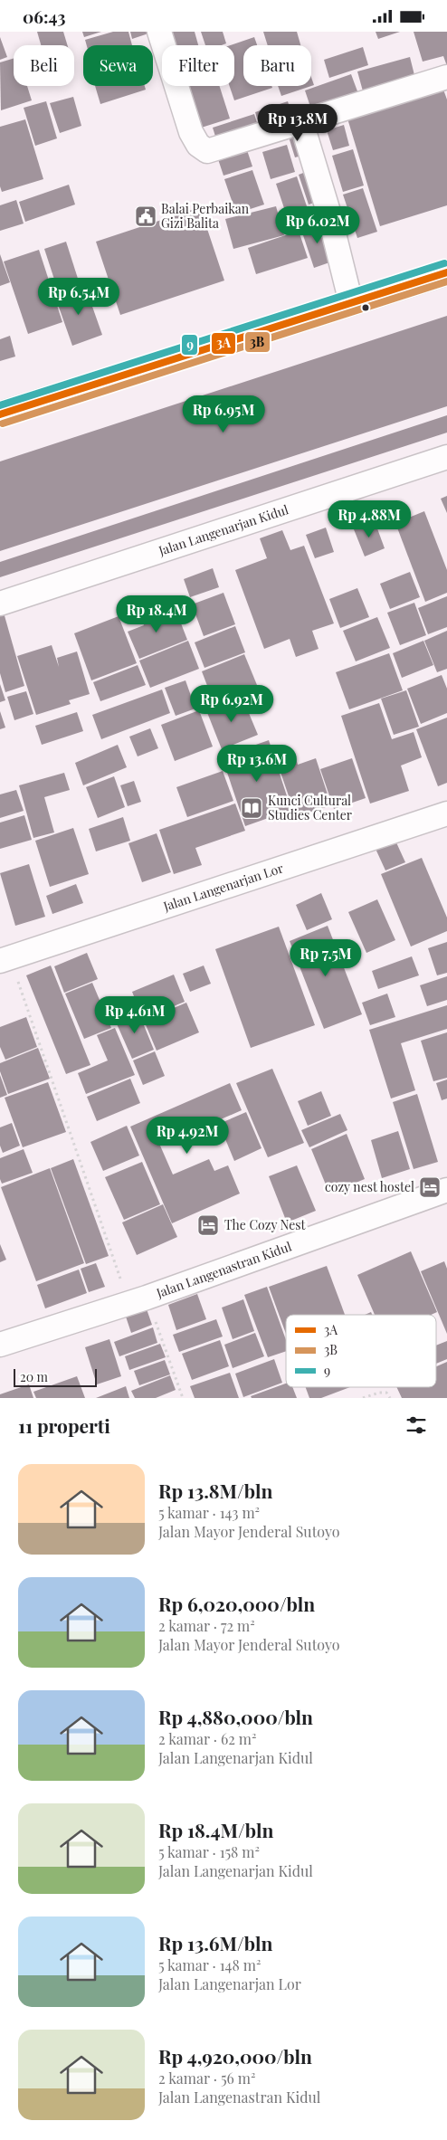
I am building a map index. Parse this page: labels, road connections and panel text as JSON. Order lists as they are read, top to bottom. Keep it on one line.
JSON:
{"streets":{"street":["Jalan Langenarjan Kidul","Jalan Langenarjan Lor","Jalan Langenastran Kidul"]},"places":{"public building":["Balai Perbaikan Gizi Balita"],"library":["Kunci Cultural Studies Center"],"hotel":["cozy nest hostel","The Cozy Nest"]},"lines":["transit line 9","transit line 3A","transit line 3B"],"legend":["3A","3B","9"],"scale_bar":"20 m","page":{"status":"06:43","chip":["Beli","Sewa","Filter","Baru"],"price":["Rp 13.8M","Rp 6.02M","Rp 6.54M","Rp 6.95M","Rp 4.88M","Rp 18.4M","Rp 6.92M","Rp 13.6M","Rp 7.5M","Rp 4.61M","Rp 4.92M"],"scale":"20 m","heading":"11 properti","list":[{"name":"Rp 13.8M/bln","note":"5 kamar · 143 m² · Jalan Mayor Jenderal Sutoyo"},{"name":"Rp 6,020,000/bln","note":"2 kamar · 72 m² · Jalan Mayor Jenderal Sutoyo"},{"name":"Rp 4,880,000/bln","note":"2 kamar · 62 m² · Jalan Langenarjan Kidul"},{"name":"Rp 18.4M/bln","note":"5 kamar · 158 m² · Jalan Langenarjan Kidul"},{"name":"Rp 13.6M/bln","note":"5 kamar · 148 m² · Jalan Langenarjan Lor"},{"name":"Rp 4,920,000/bln","note":"2 kamar · 56 m² · Jalan Langenastran Kidul"}]}}
